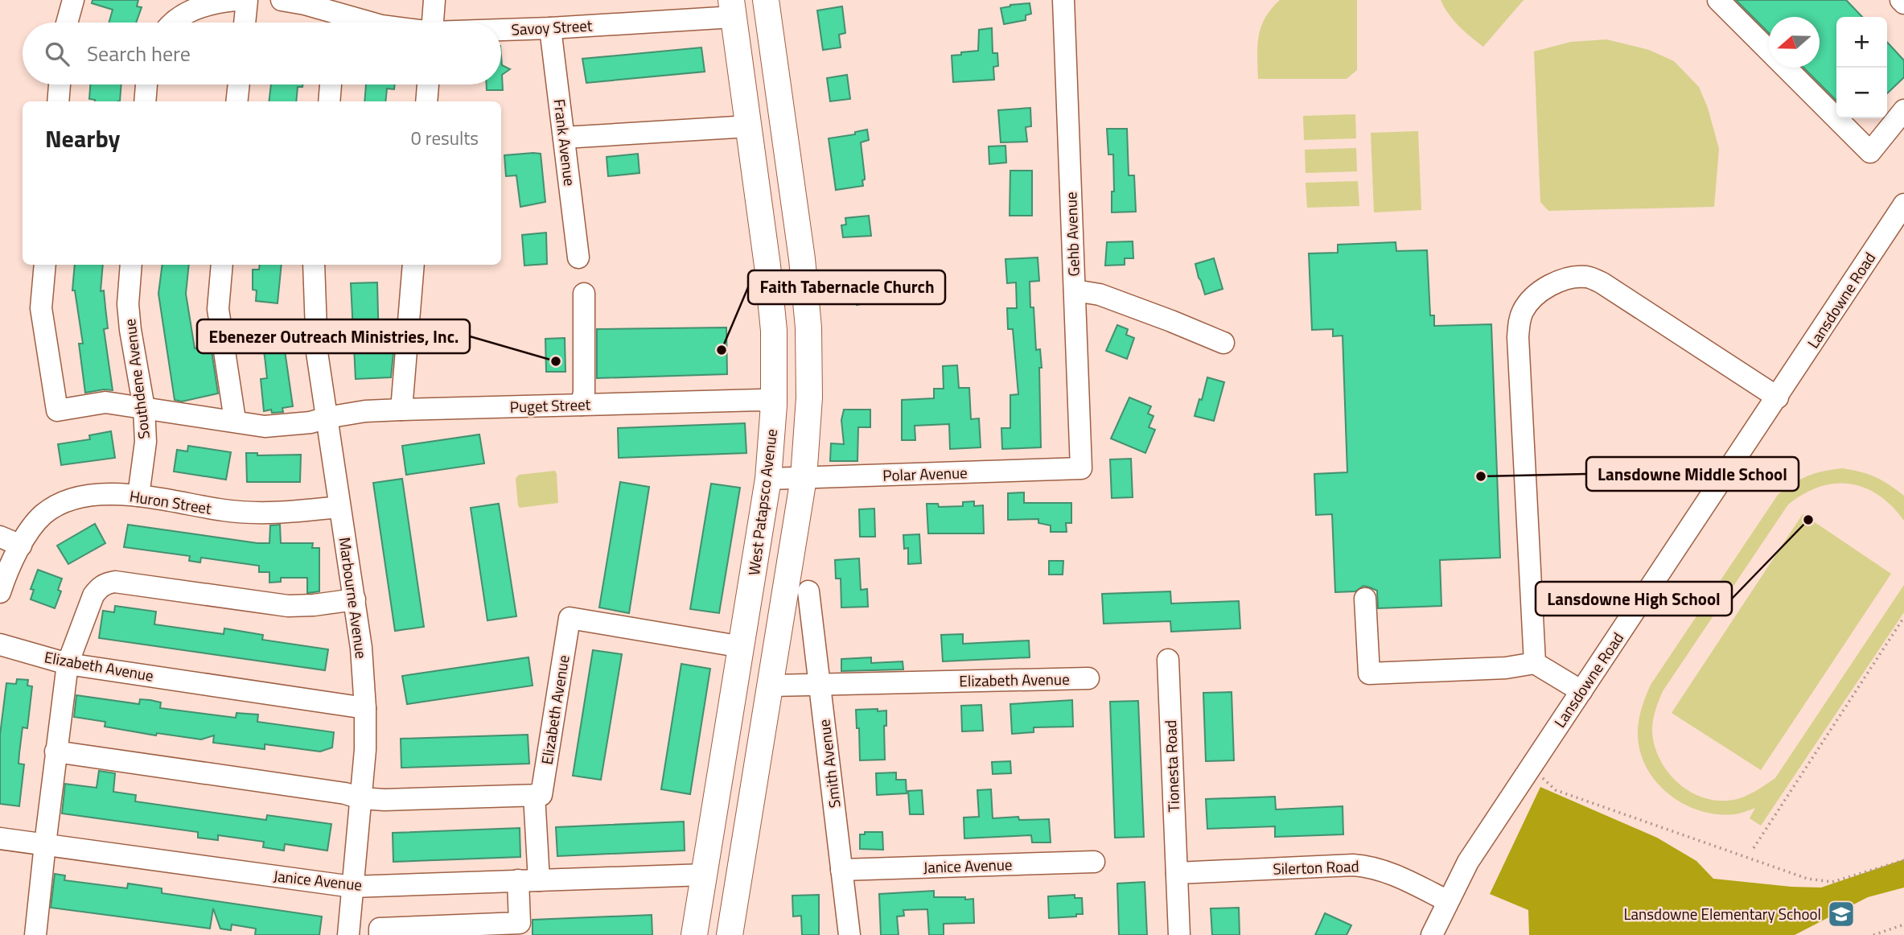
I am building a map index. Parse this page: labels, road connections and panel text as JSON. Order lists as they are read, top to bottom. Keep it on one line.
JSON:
{"streets":{"main road":["West Patapsco Avenue"],"street":["Savoy Street","Frank Avenue","Gehb Avenue","Lansdowne Road","Southdene Avenue","Puget Street","Polar Avenue","Huron Street","Marbourne Avenue","Elizabeth Avenue","Smith Avenue","Tionesta Road","Janice Avenue","Silerton Road"]},"crossings":[["Savoy Street","Frank Avenue"],["Savoy Street","West Patapsco Avenue"],["Gehb Avenue","Polar Avenue"],["Lansdowne Road","Silerton Road"],["Southdene Avenue","Puget Street"],["Southdene Avenue","Huron Street"],["Puget Street","West Patapsco Avenue"],["Puget Street","Marbourne Avenue"],["Polar Avenue","West Patapsco Avenue"],["Huron Street","Marbourne Avenue"],["West Patapsco Avenue","Elizabeth Avenue"],["West Patapsco Avenue","Janice Avenue"],["Marbourne Avenue","Elizabeth Avenue"],["Marbourne Avenue","Janice Avenue"],["Elizabeth Avenue","Smith Avenue"],["Smith Avenue","Janice Avenue"],["Tionesta Road","Silerton Road"]],"places":{"other":["Faith Tabernacle Church","Ebenezer Outreach Ministries, Inc.","Lansdowne Middle School","Lansdowne High School"],"school or university":["Lansdowne Elementary School"]},"north":"left","page":{"map_buttons":["+","−"],"search":"Search here","heading":["Nearby","0 results"]}}
